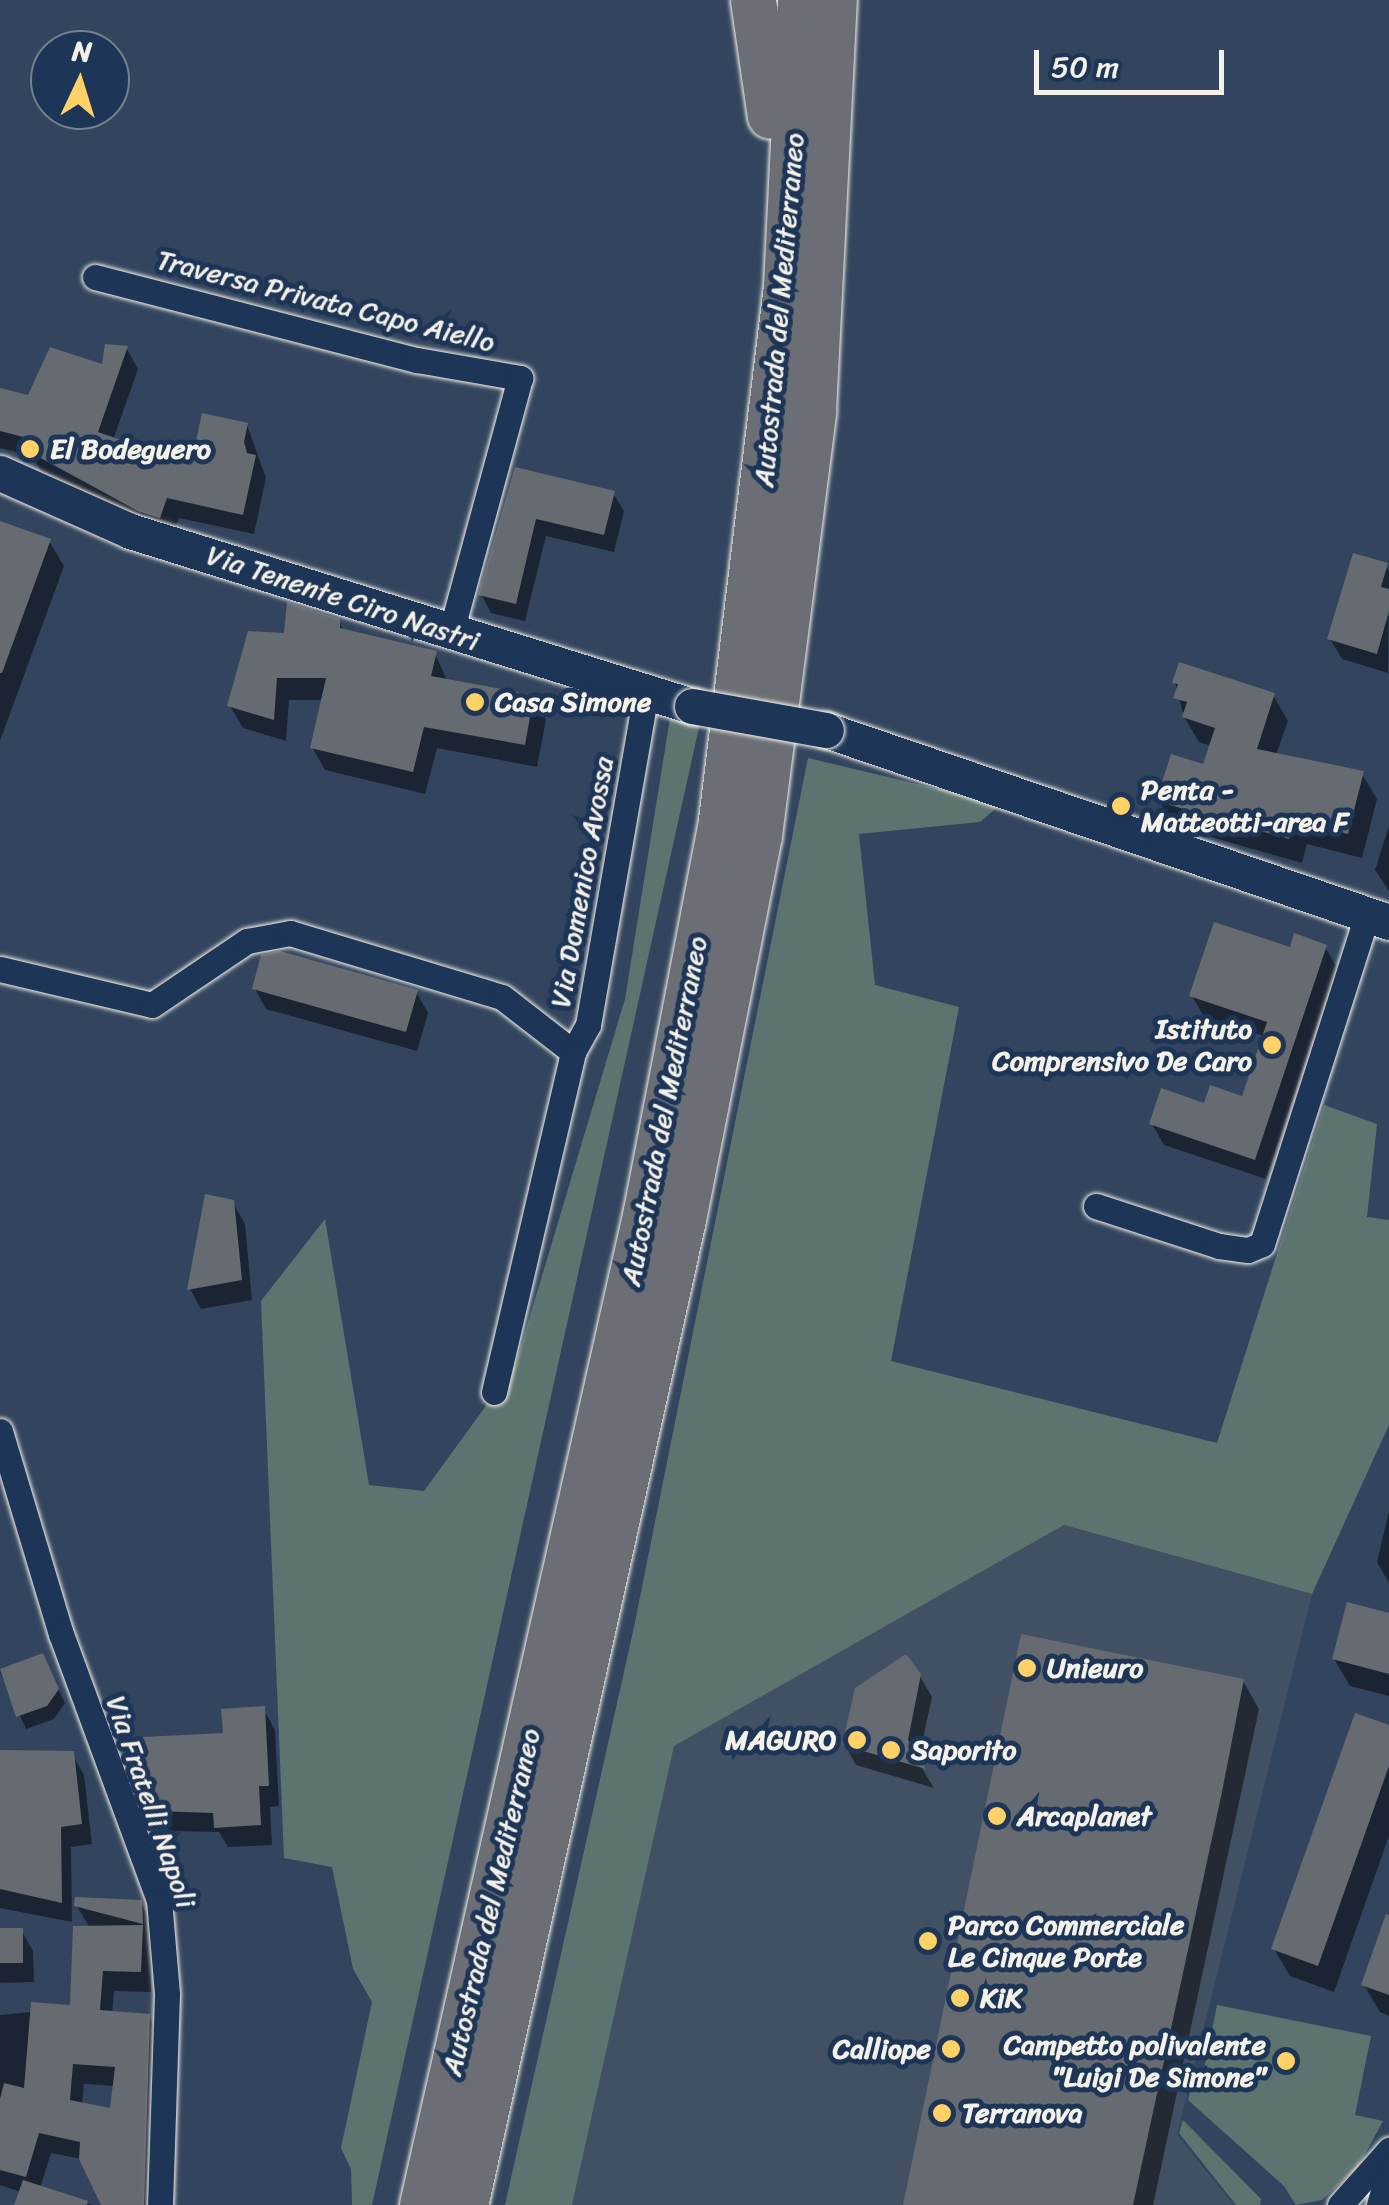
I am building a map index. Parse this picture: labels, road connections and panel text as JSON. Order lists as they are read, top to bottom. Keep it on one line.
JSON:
{"streets":{"highway":["Autostrada del Mediterraneo"],"street":["Traversa Privata Capo Aiello","Via Tenente Ciro Nastri","Via Domenico Avossa","Via Fratelli Napoli"]},"crossings":[["Traversa Privata Capo Aiello","Via Tenente Ciro Nastri"],["Via Tenente Ciro Nastri","Via Domenico Avossa"]],"places":["El Bodeguero","Casa Simone","Penta - Matteotti-area F","Istituto Comprensivo De Caro","Unieuro","MAGURO","Saporito","Arcaplanet","Parco Commerciale Le Cinque Porte","KiK","Calliope","Campetto polivalente \"Luigi De Simone\"","Terranova"],"scale_bar":"50 m","north":"top"}
